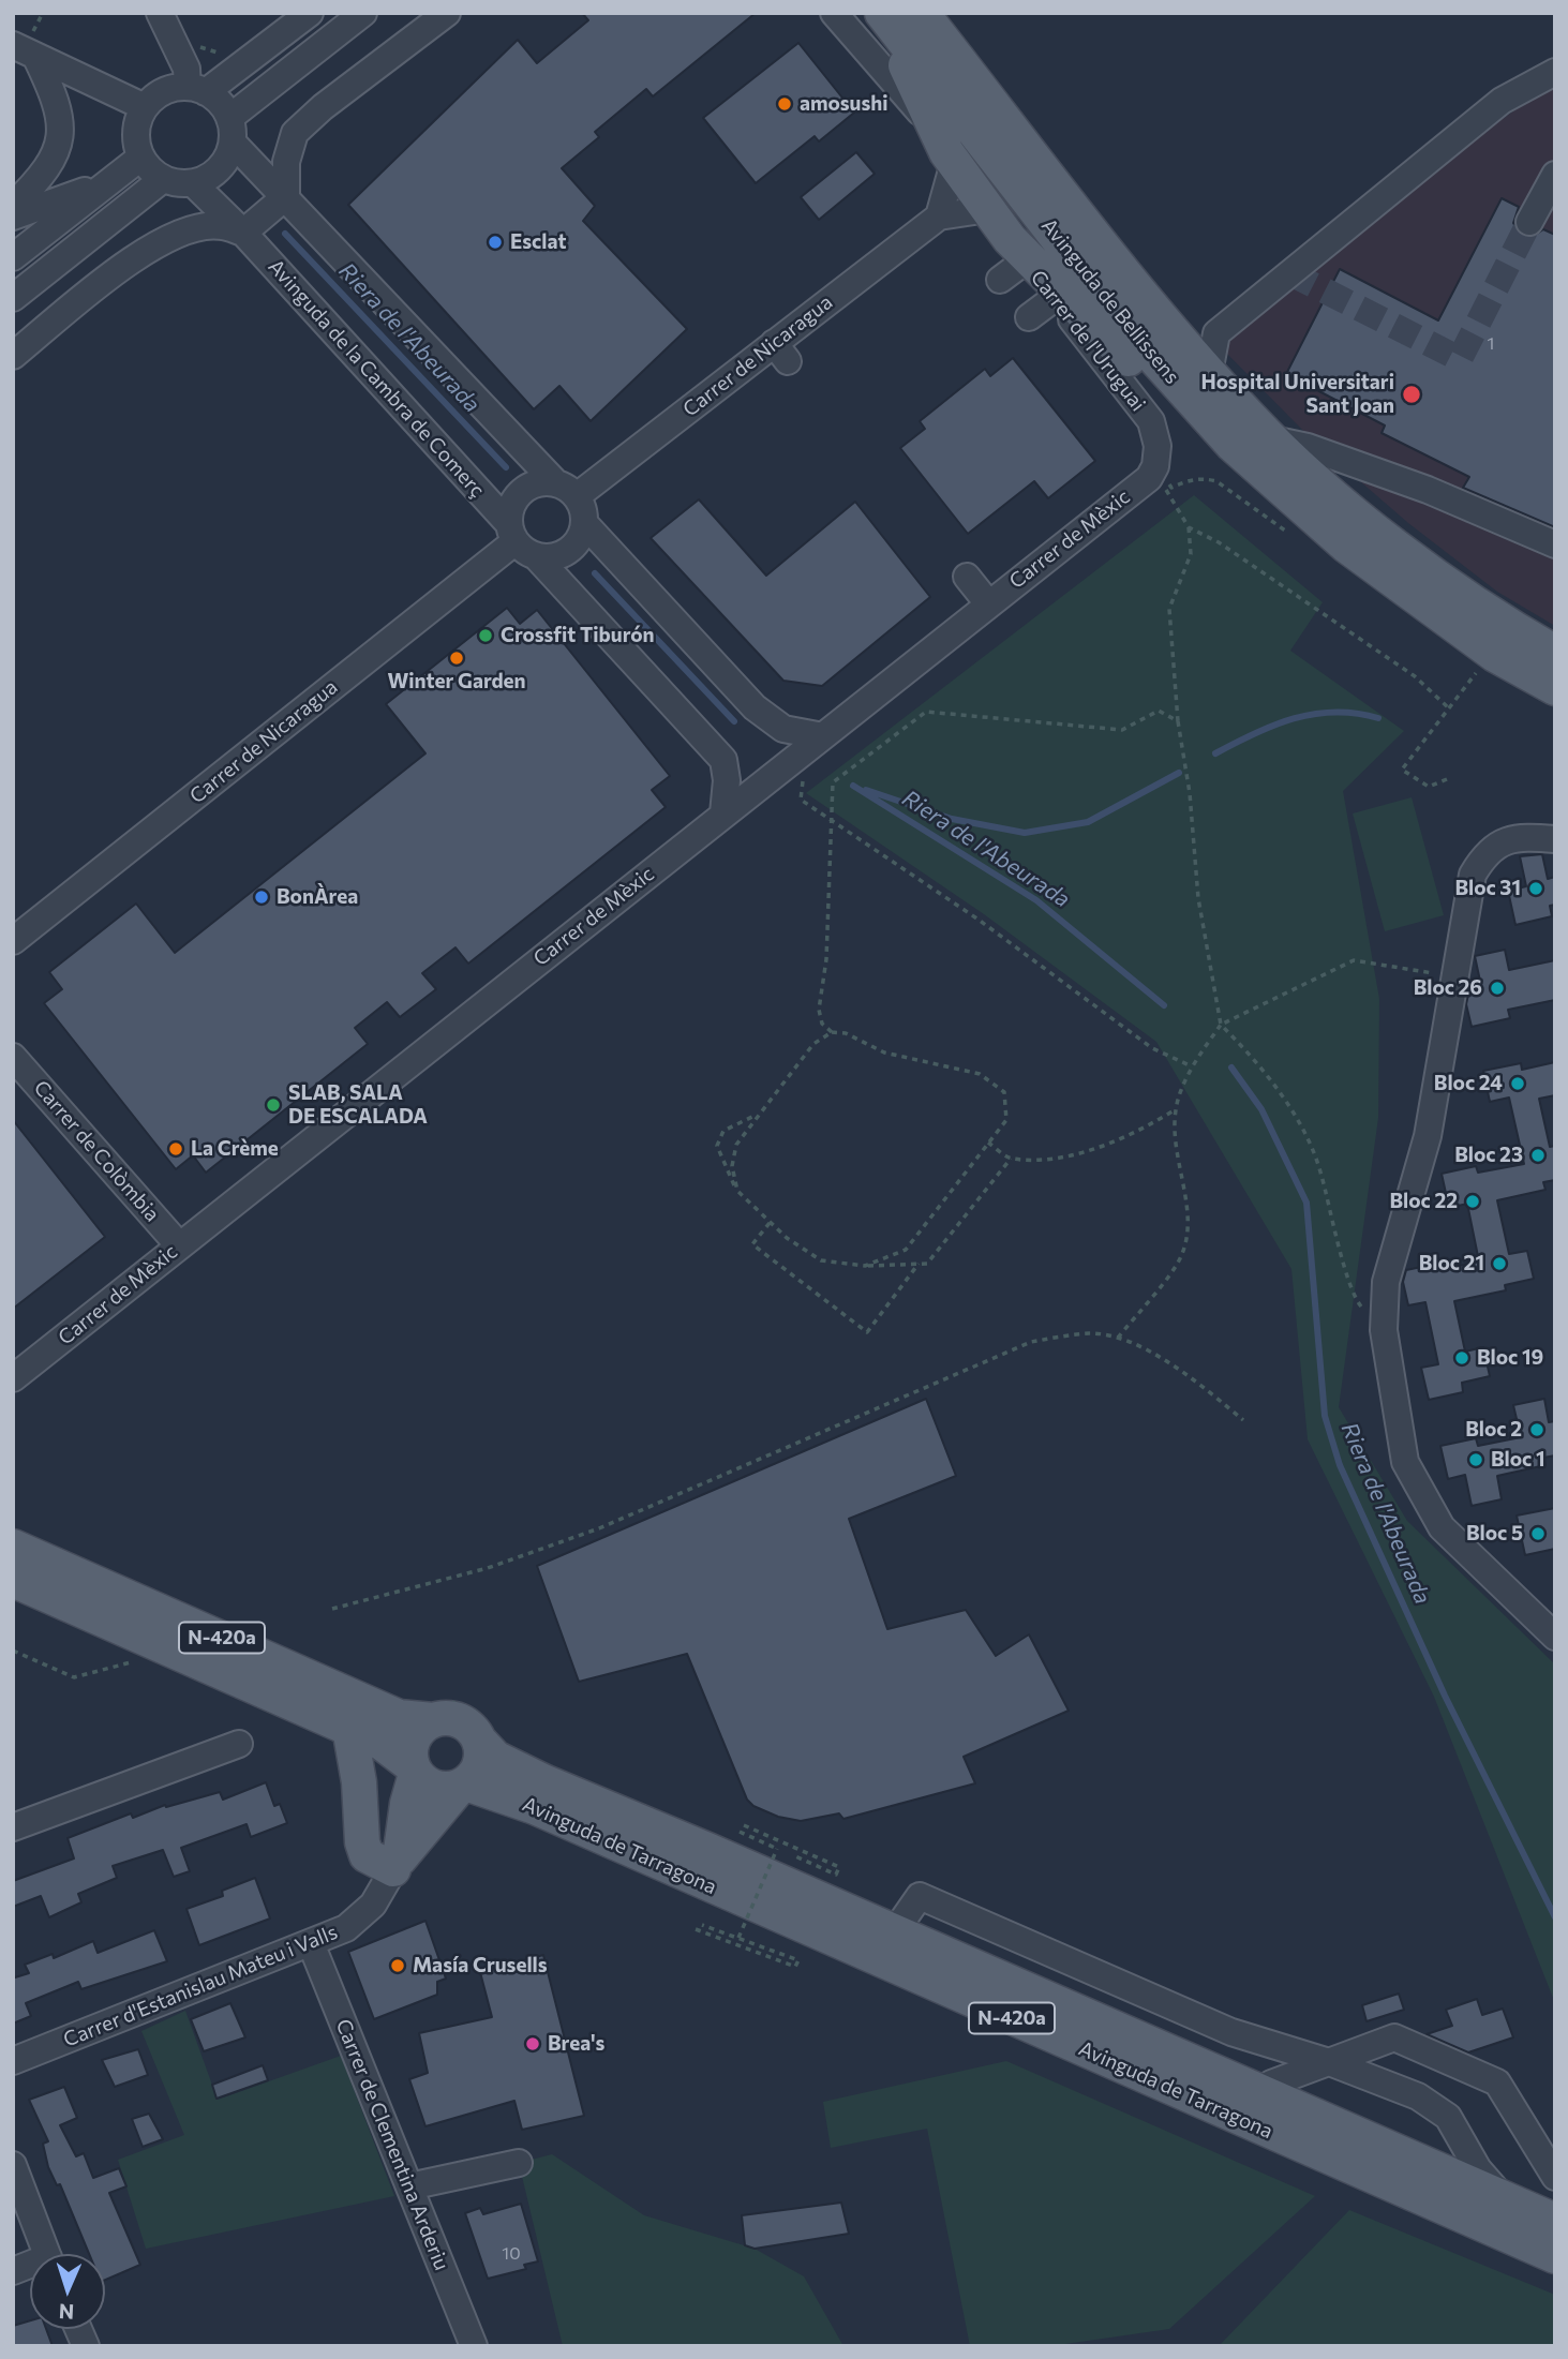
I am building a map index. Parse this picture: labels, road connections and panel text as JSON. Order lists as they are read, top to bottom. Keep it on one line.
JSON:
{"streets":{"main road":["Avinguda de Bellissens","N-420a","Avinguda de Tarragona"],"street":["Carrer de l'Uruguai","Carrer de Nicaragua","Avinguda de la Cambra de Comerç","Carrer de Mèxic","Carrer de Colòmbia","Carrer d'Estanislau Mateu i Valls","Carrer de Clementina Arderiu"]},"crossings":[["Carrer de l'Uruguai","Carrer de Mèxic"],["Carrer de Nicaragua","Avinguda de la Cambra de Comerç"],["Avinguda de la Cambra de Comerç","Carrer de Mèxic"],["Carrer de Mèxic","Carrer de Colòmbia"],["N-420a","Avinguda de Tarragona"],["Carrer d'Estanislau Mateu i Valls","Carrer de Clementina Arderiu"]],"water":["Riera de l'Abeurada"],"places":["amosushi","Esclat","Hospital Universitari Sant Joan","Crossfit Tiburón","Winter Garden","Bloc 31","BonÀrea","Bloc 26","Bloc 24","SLAB, SALA DE ESCALADA","La Crème","Bloc 23","Bloc 22","Bloc 21","Bloc 19","Bloc 2","Bloc 1","Bloc 5","Masía Crusells","Brea's"],"house_numbers":["1","10"],"north":"bottom"}
